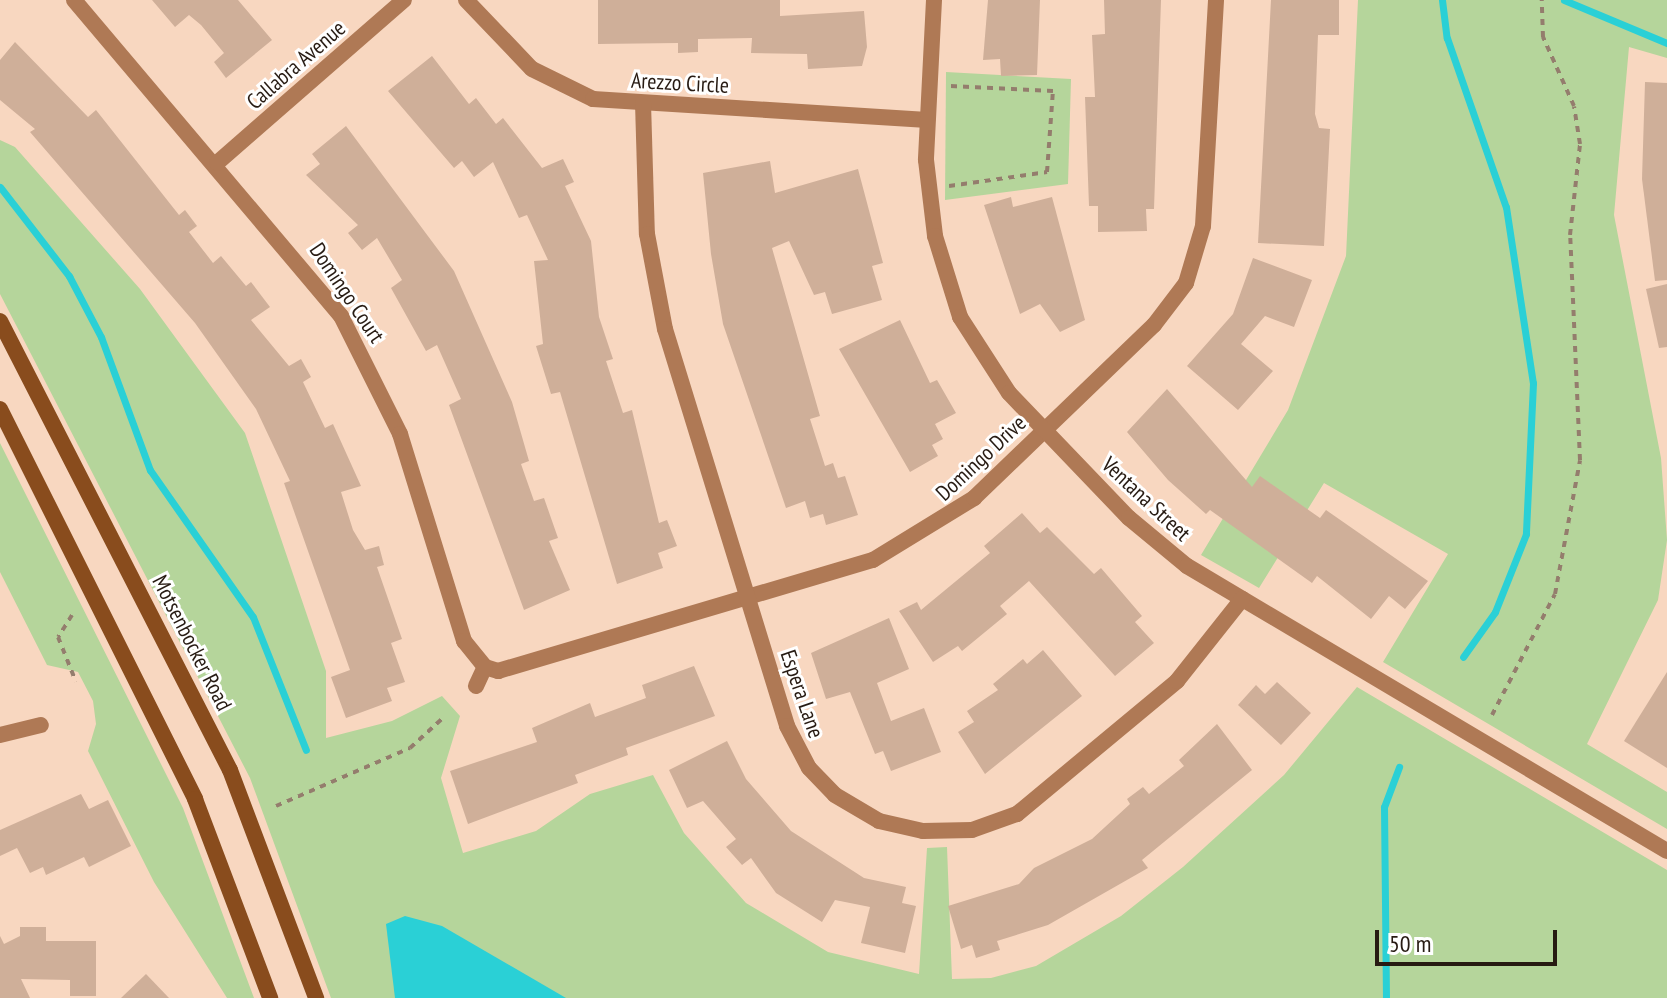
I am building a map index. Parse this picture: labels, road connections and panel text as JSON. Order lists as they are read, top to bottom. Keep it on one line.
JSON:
{"streets":{"main road":["Motsenbocker Road"],"street":["Callabra Avenue","Arezzo Circle","Domingo Court","Domingo Drive","Ventana Street","Espera Lane"]},"crossings":[["Callabra Avenue","Domingo Court"],["Arezzo Circle","Ventana Street"],["Arezzo Circle","Espera Lane"],["Domingo Court","Domingo Drive"],["Domingo Drive","Ventana Street"],["Domingo Drive","Espera Lane"],["Ventana Street","Espera Lane"]],"scale_bar":"50 m"}
